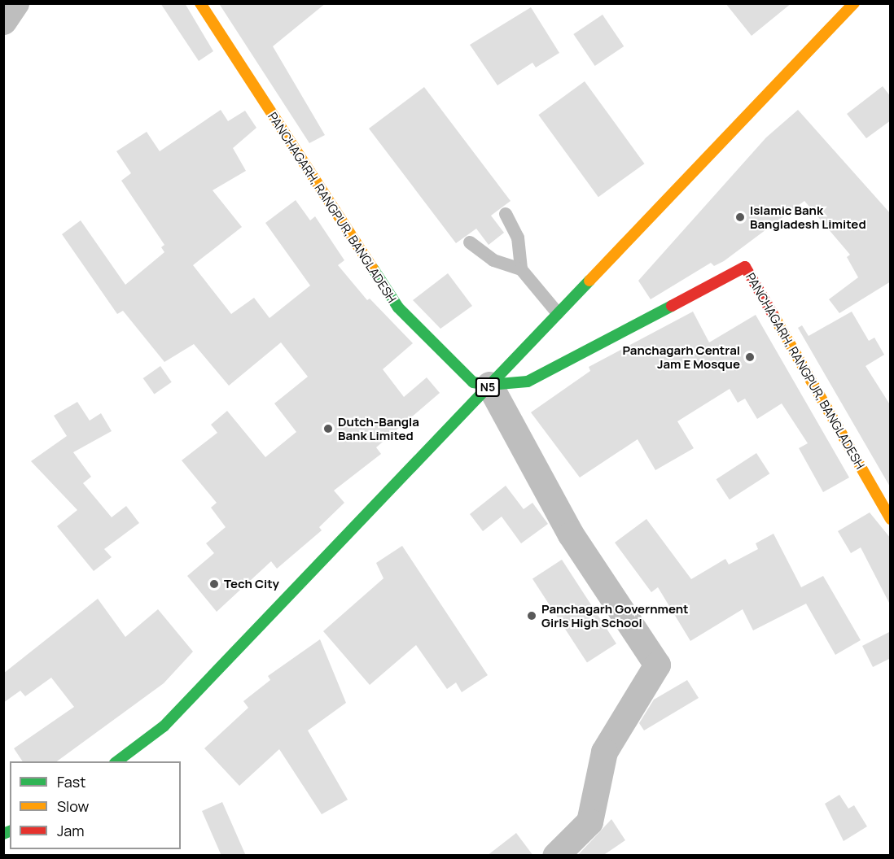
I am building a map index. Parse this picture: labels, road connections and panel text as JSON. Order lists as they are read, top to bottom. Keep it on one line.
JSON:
{"streets":{"main road":["PANCHAGARH, RANGPUR, BANGLADESH","N5"]},"crossings":[["PANCHAGARH, RANGPUR, BANGLADESH","N5"]],"places":["Islamic Bank Bangladesh Limited","Panchagarh Central Jam E Mosque","Dutch-Bangla Bank Limited","Tech City","Panchagarh Government Girls High School"],"legend":["Fast","Slow","Jam"]}
